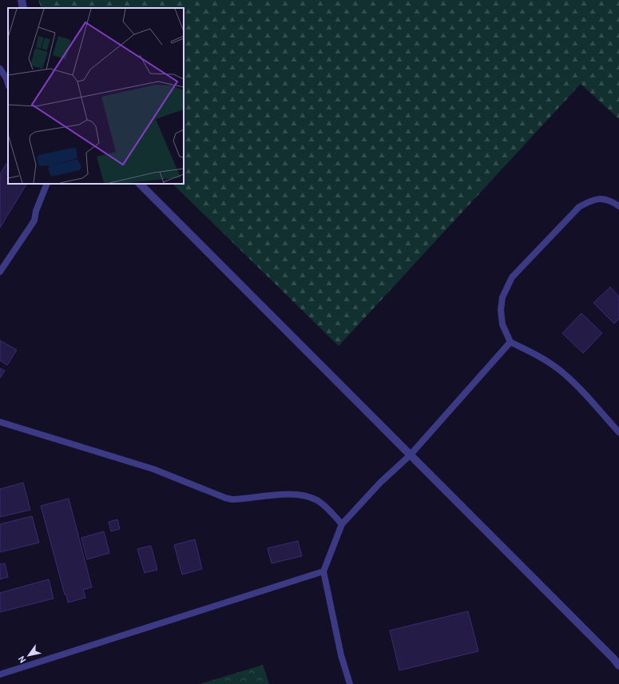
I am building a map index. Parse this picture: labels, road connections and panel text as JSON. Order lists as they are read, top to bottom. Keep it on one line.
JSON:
{"north":"bottom left"}
